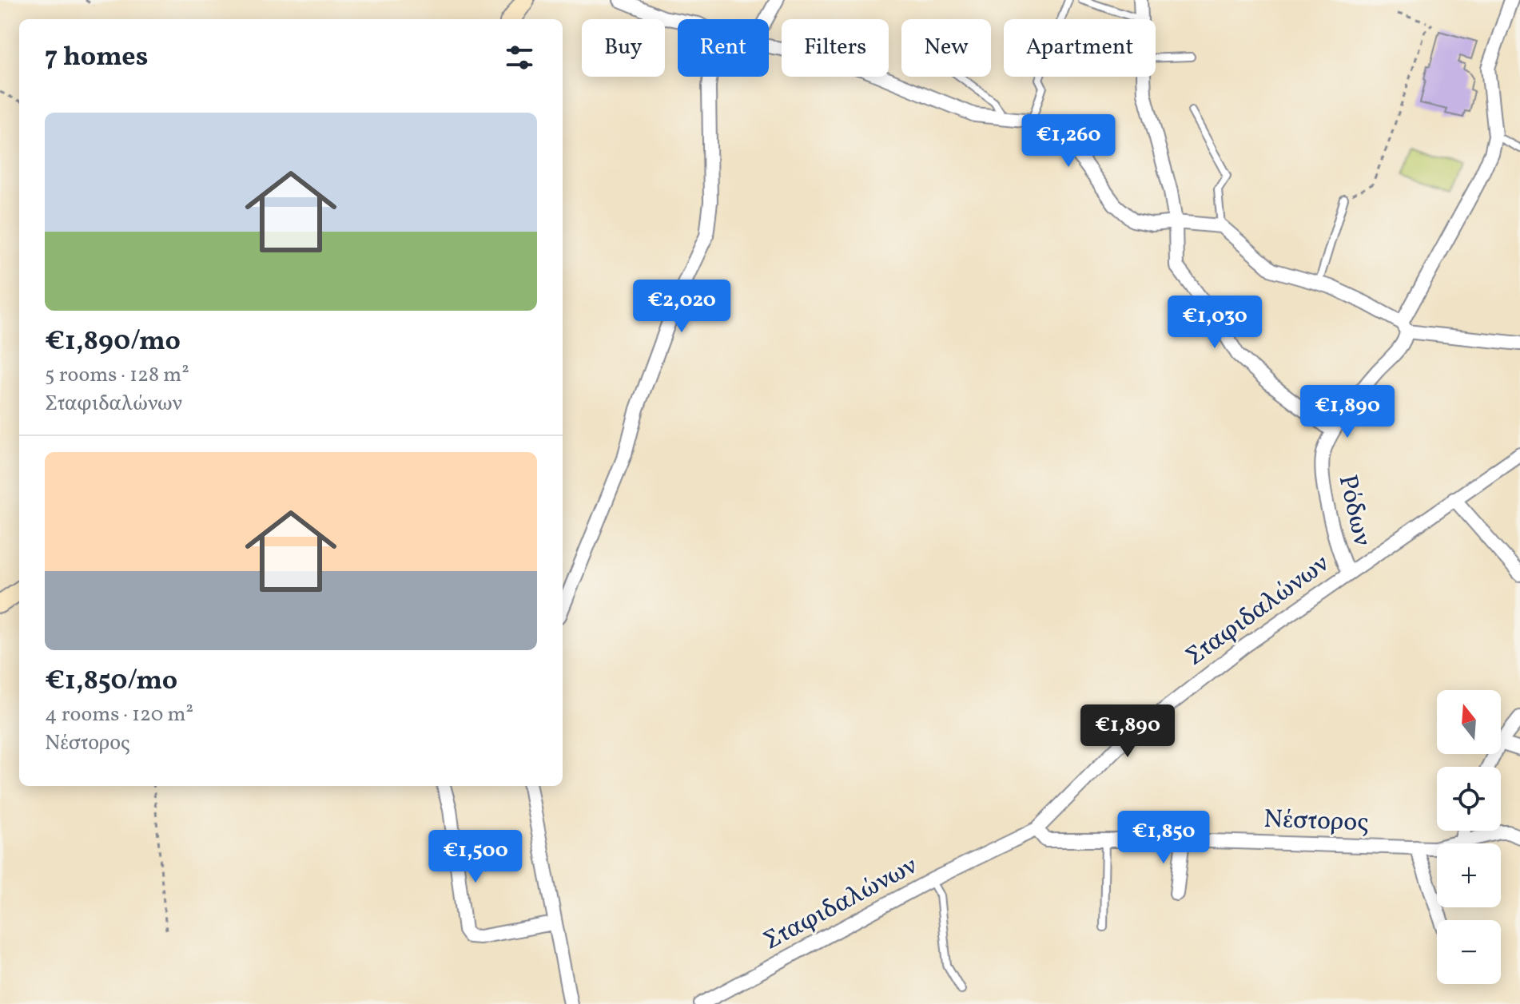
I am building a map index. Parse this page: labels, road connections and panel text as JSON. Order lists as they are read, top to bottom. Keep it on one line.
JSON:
{"streets":{"street":["Ρόδων","Σταφιδαλώνων","Νέστορος"]},"crossings":[["Ρόδων","Σταφιδαλώνων"],["Σταφιδαλώνων","Νέστορος"]],"north":"top","page":{"chip":["Buy","Rent","Filters","New","Apartment"],"heading":"7 homes","list":[{"name":"€1,890/mo","note":"5 rooms · 128 m² · Σταφιδαλώνων"},{"name":"€1,850/mo","note":"4 rooms · 120 m² · Νέστορος"}],"price":["€1,260","€2,020","€1,030","€1,890","€1,890","€1,850","€1,500"],"map_buttons":["+","−"]}}
